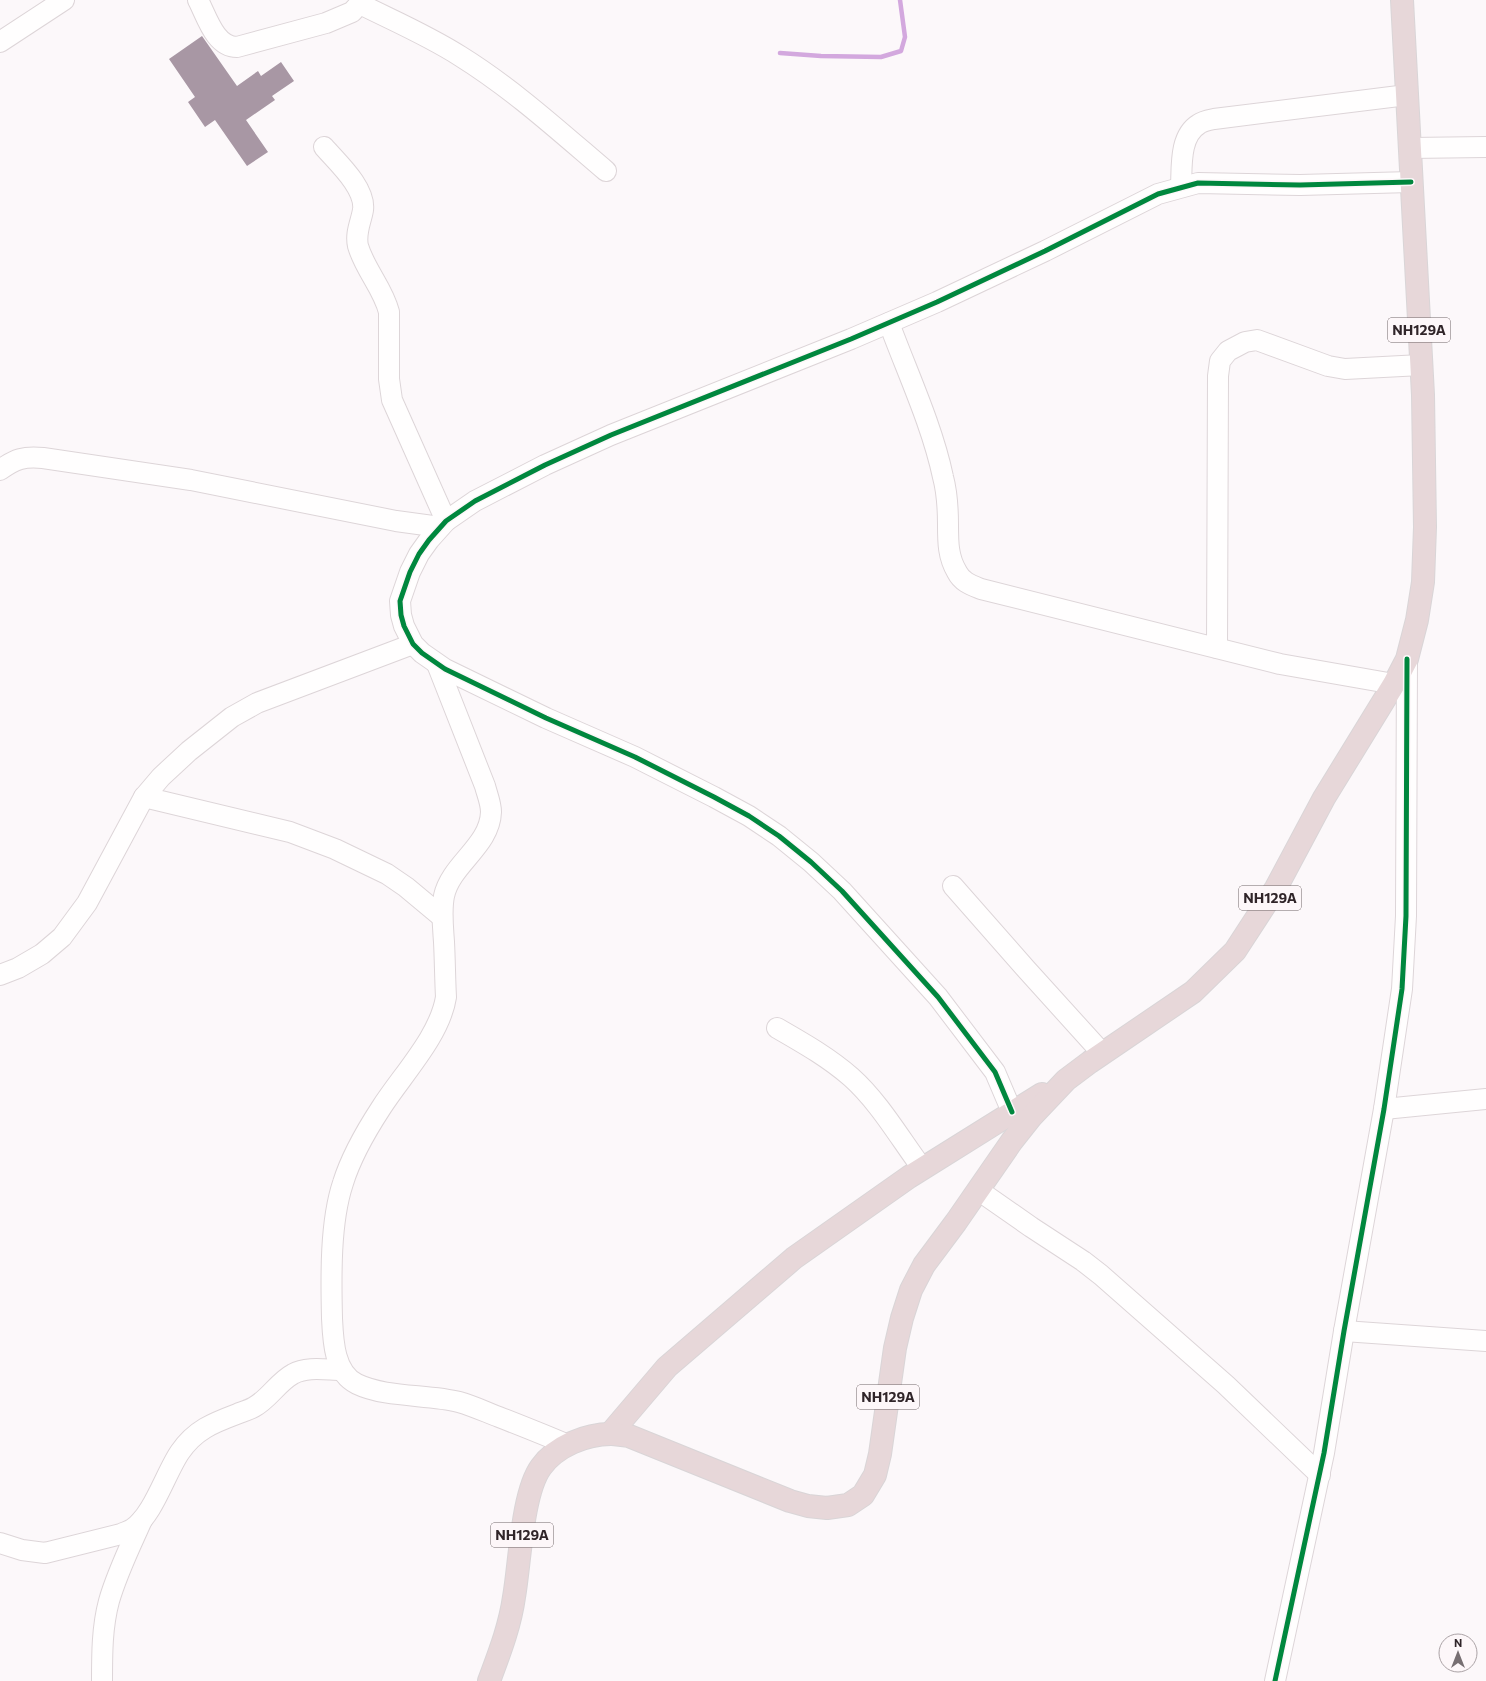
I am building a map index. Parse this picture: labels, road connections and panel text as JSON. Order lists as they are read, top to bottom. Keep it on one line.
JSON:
{"streets":{"highway":["NH129A"]},"north":"top"}
